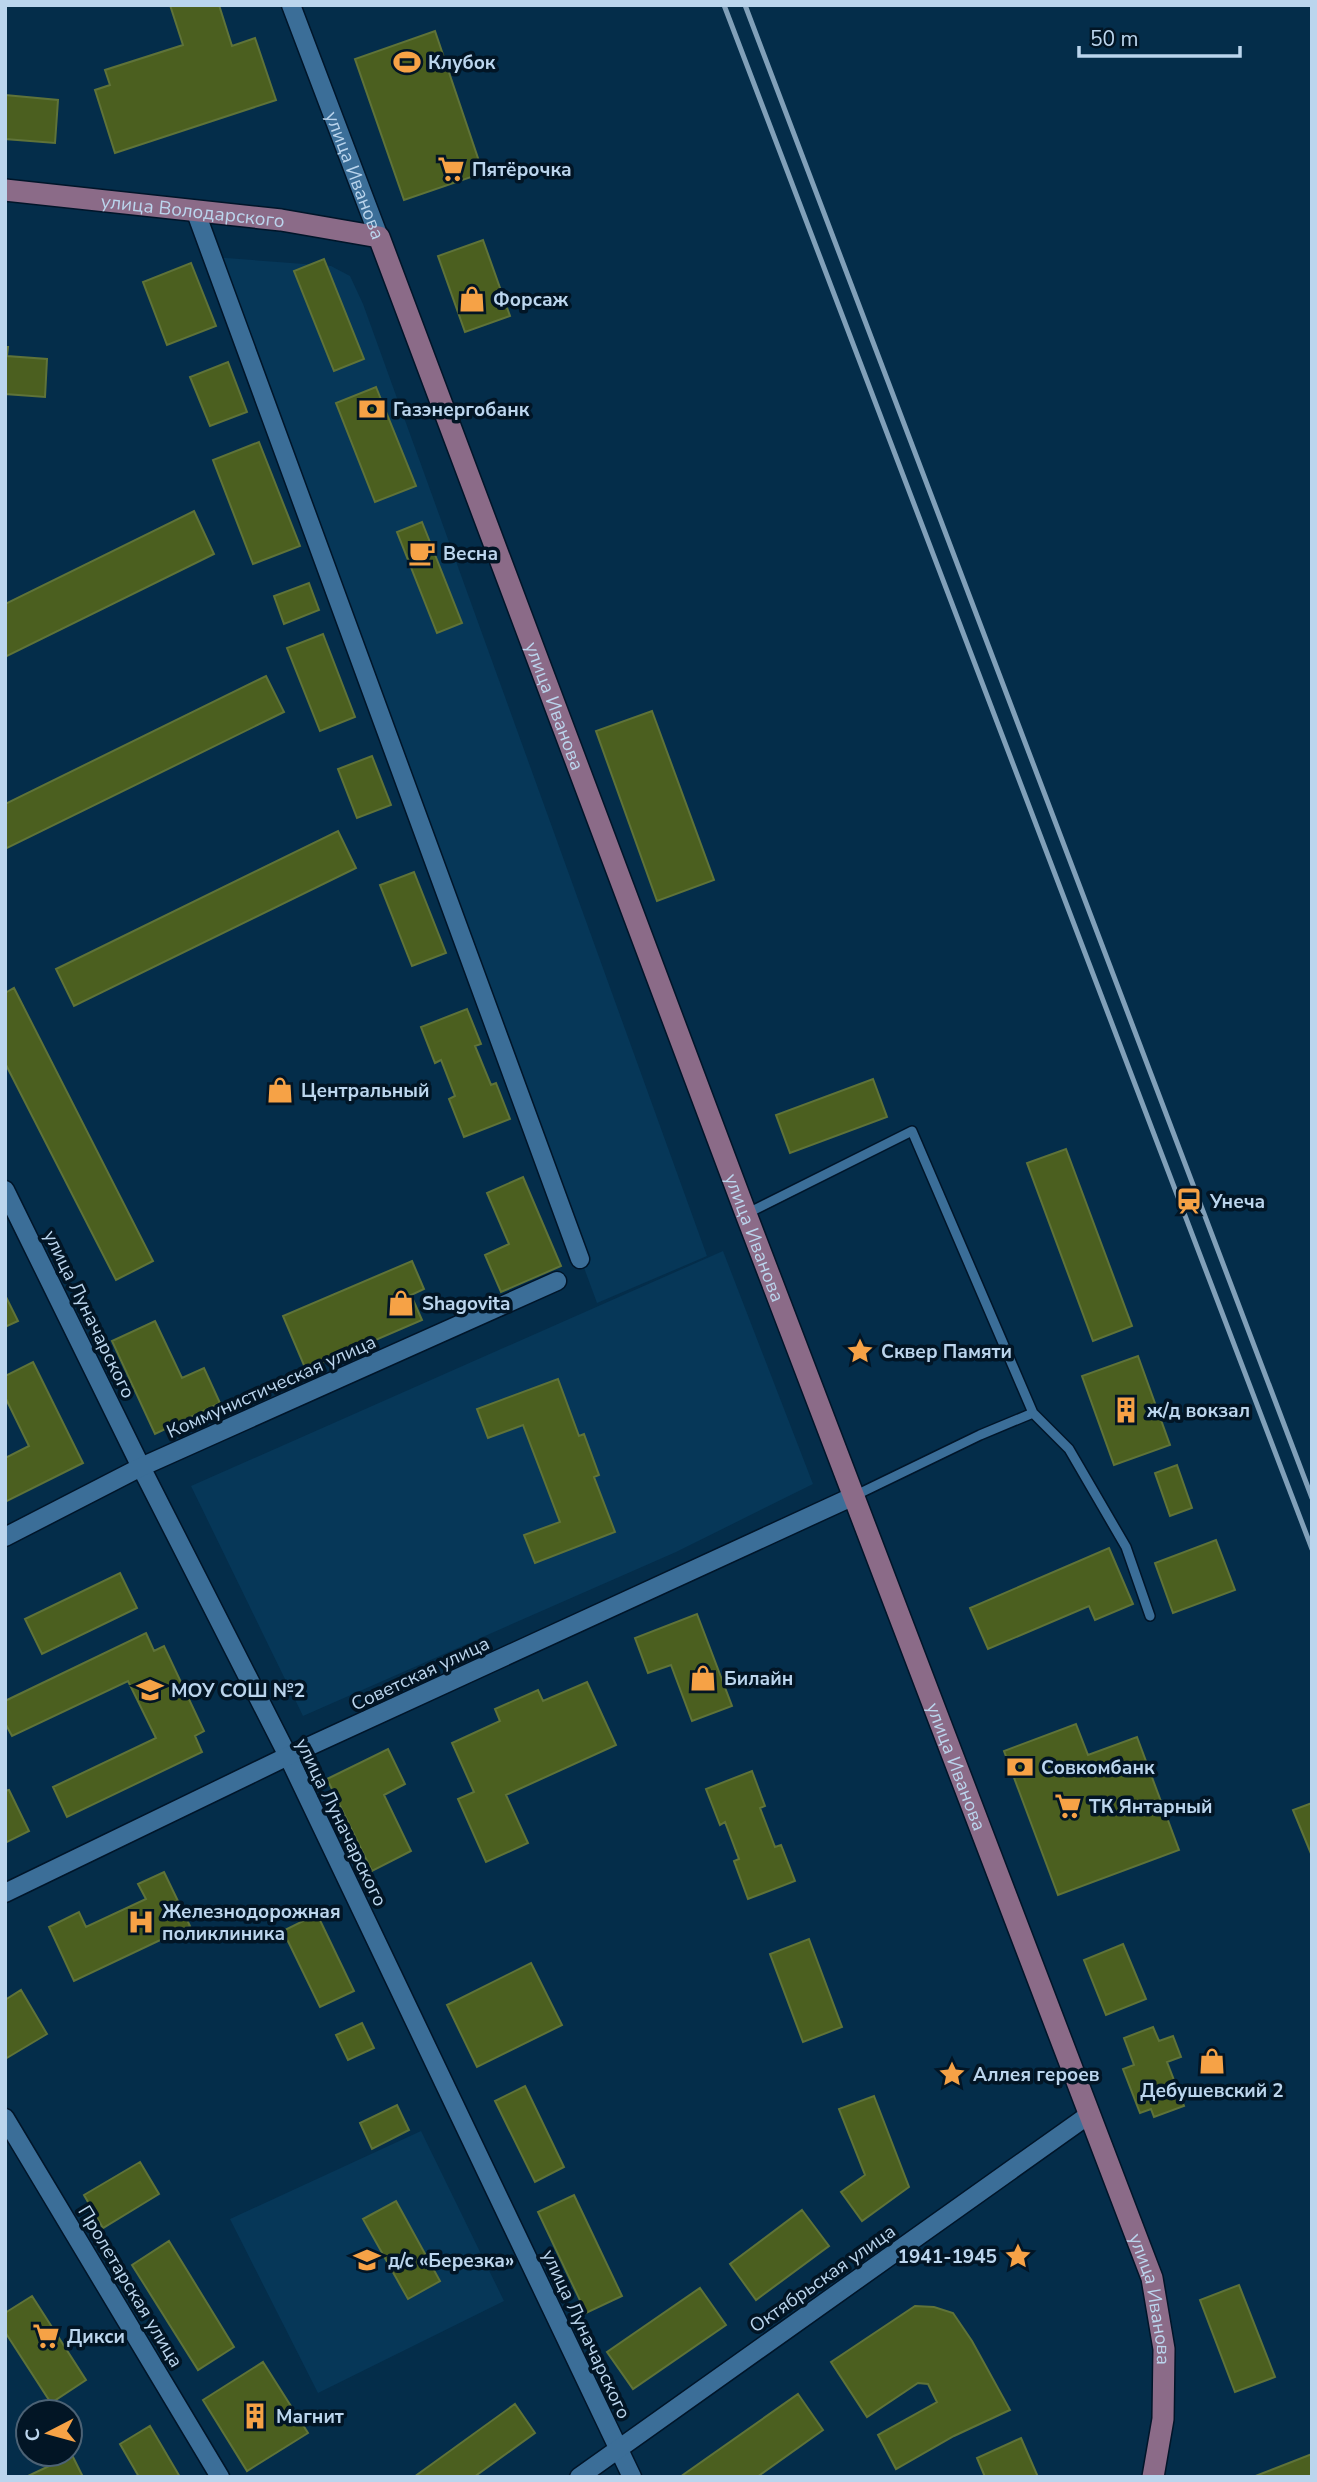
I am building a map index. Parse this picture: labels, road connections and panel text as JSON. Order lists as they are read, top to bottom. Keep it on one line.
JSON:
{"streets":{"main road":["улица Иванова","улица Володарского"],"street":["улица Луначарского","Коммунистическая улица","Советская улица","Октябрьская улица","Пролетарская улица"]},"crossings":[["улица Иванова","улица Володарского"],["улица Иванова","Советская улица"],["улица Иванова","Октябрьская улица"],["улица Луначарского","Коммунистическая улица"],["улица Луначарского","Советская улица"],["улица Луначарского","Октябрьская улица"]],"places":{"sports":["Клубок"],"supermarket":["Пятёрочка","ТК Янтарный","Дикси"],"shop":["Форсаж","Центральный","Shagovita","Билайн","Дебушевский 2"],"bank":["Газэнергобанк","Совкомбанк"],"cafe":["Весна"],"station":["Унеча"],"place":["Сквер Памяти","Аллея героев","1941-1945"],"building":["ж/д вокзал","Магнит"],"school or university":["МОУ СОШ №2","д/с «Березка»"],"hospital":["Железнодорожная поликлиника"]},"scale_bar":"50 m","north":"left"}
